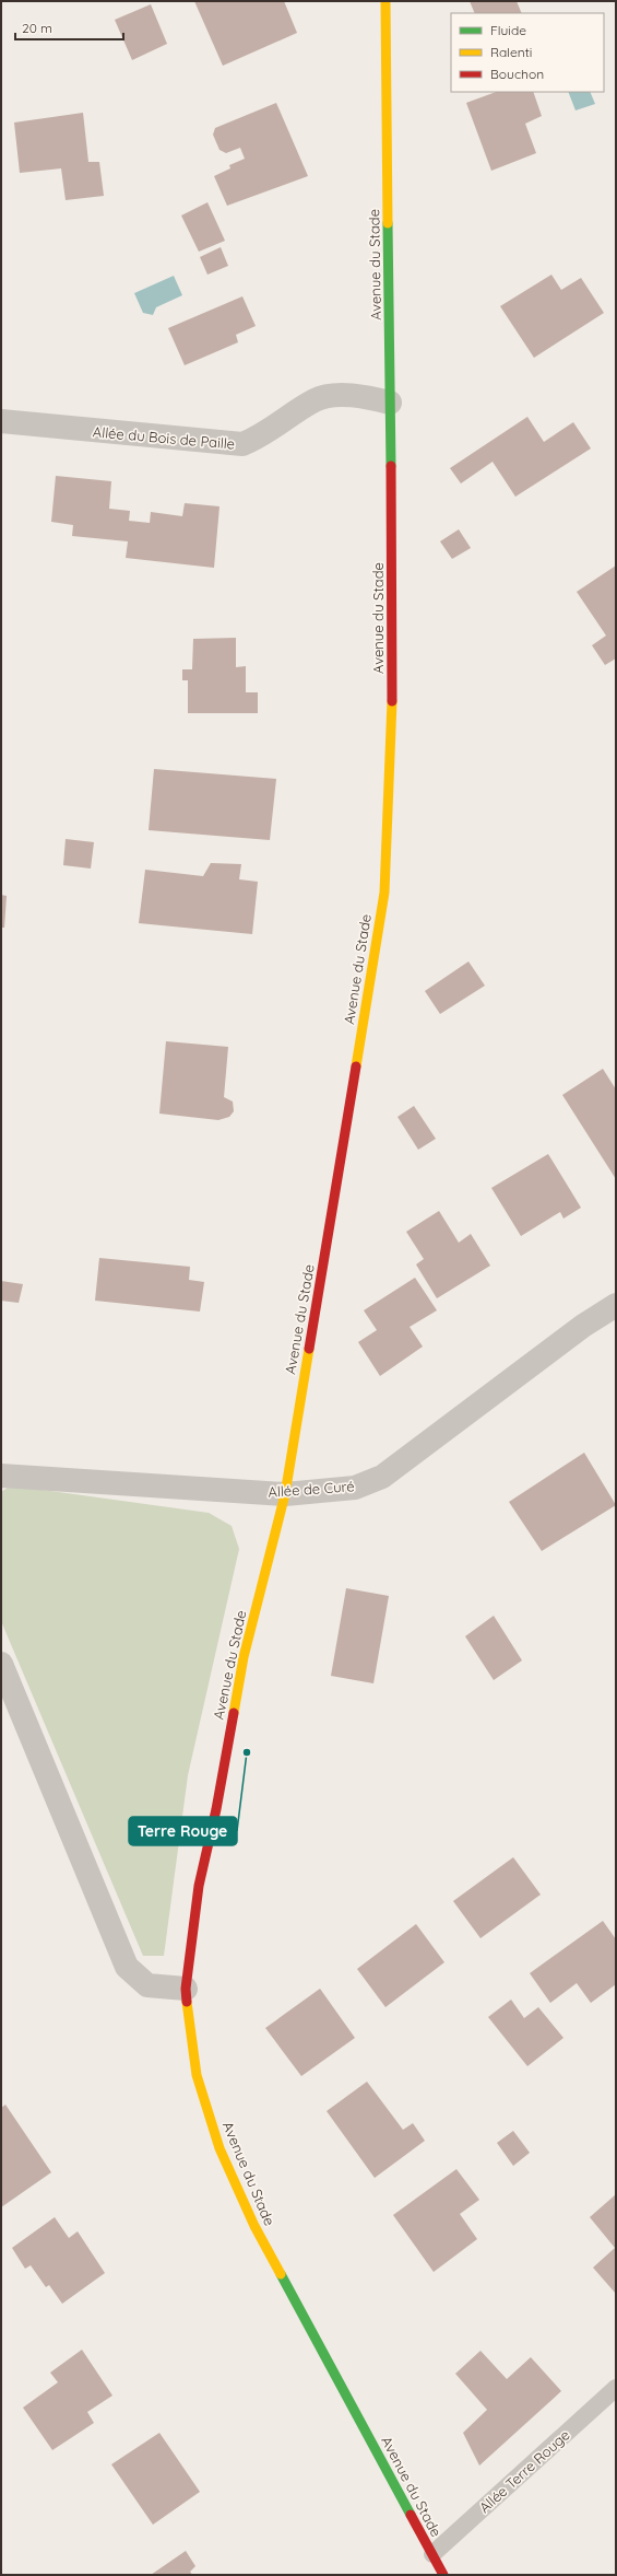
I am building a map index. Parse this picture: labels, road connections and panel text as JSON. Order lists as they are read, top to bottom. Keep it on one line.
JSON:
{"streets":{"street":["Avenue du Stade","Allée du Bois de Paille","Allée de Curé"],"lane":["Allée Terre Rouge"]},"crossings":[["Avenue du Stade","Allée du Bois de Paille"],["Avenue du Stade","Allée de Curé"],["Avenue du Stade","Allée Terre Rouge"]],"places":["Terre Rouge"],"legend":["Fluide","Ralenti","Bouchon"],"scale_bar":"20 m"}
